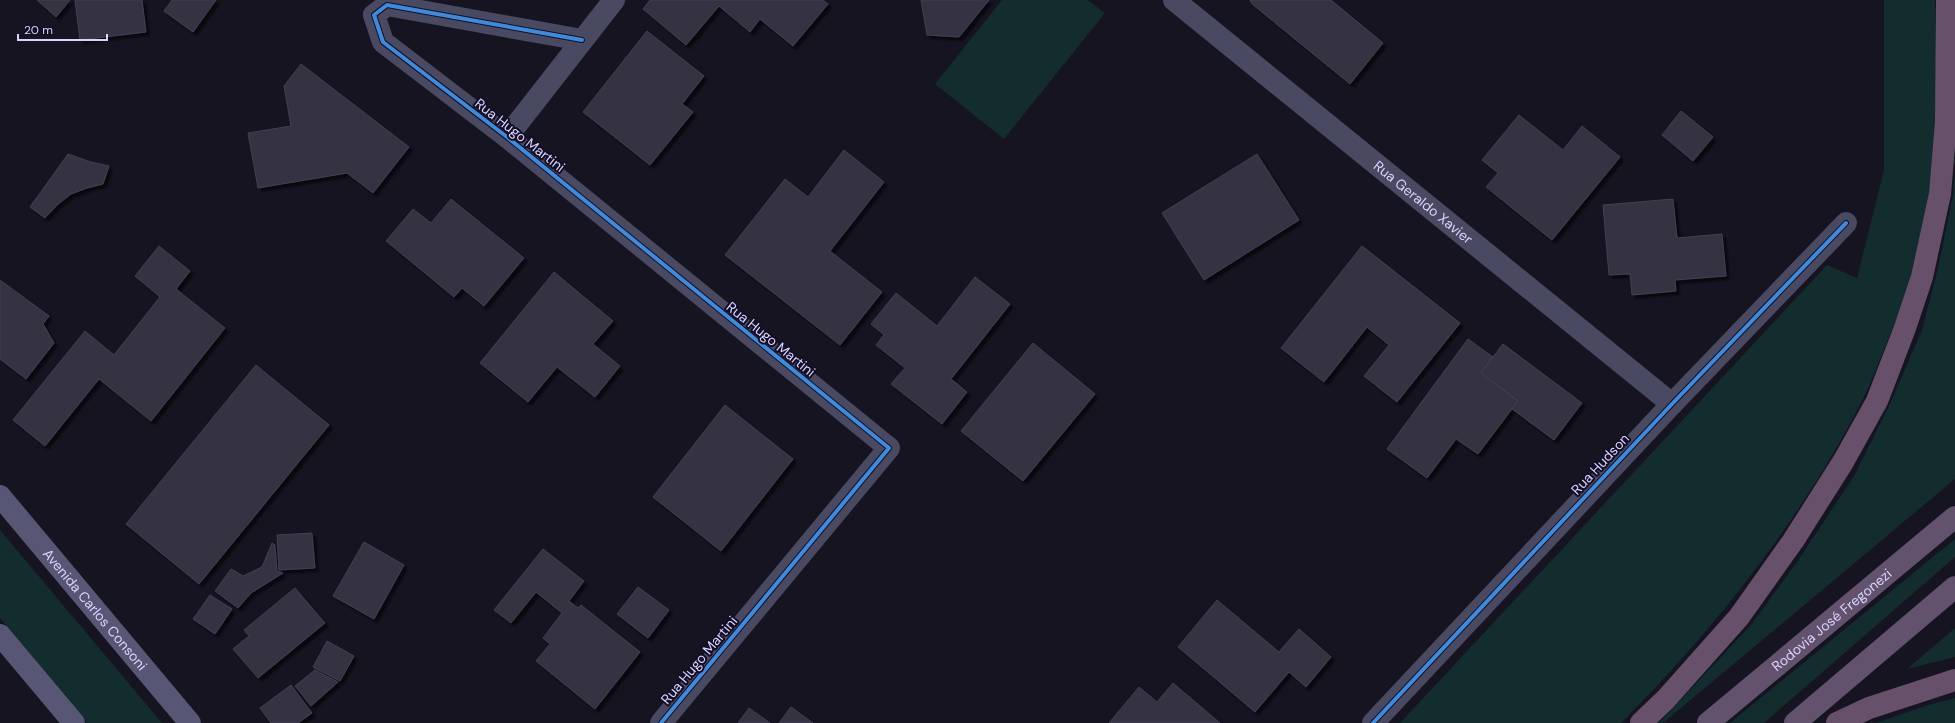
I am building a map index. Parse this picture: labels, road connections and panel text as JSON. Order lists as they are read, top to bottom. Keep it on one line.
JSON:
{"streets":{"highway":["Rodovia José Fregonezi"],"main road":["Avenida Carlos Consoni"],"street":["Rua Hugo Martini","Rua Geraldo Xavier","Rua Hudson"]},"crossings":[["Rua Geraldo Xavier","Rua Hudson"]],"scale_bar":"20 m"}
